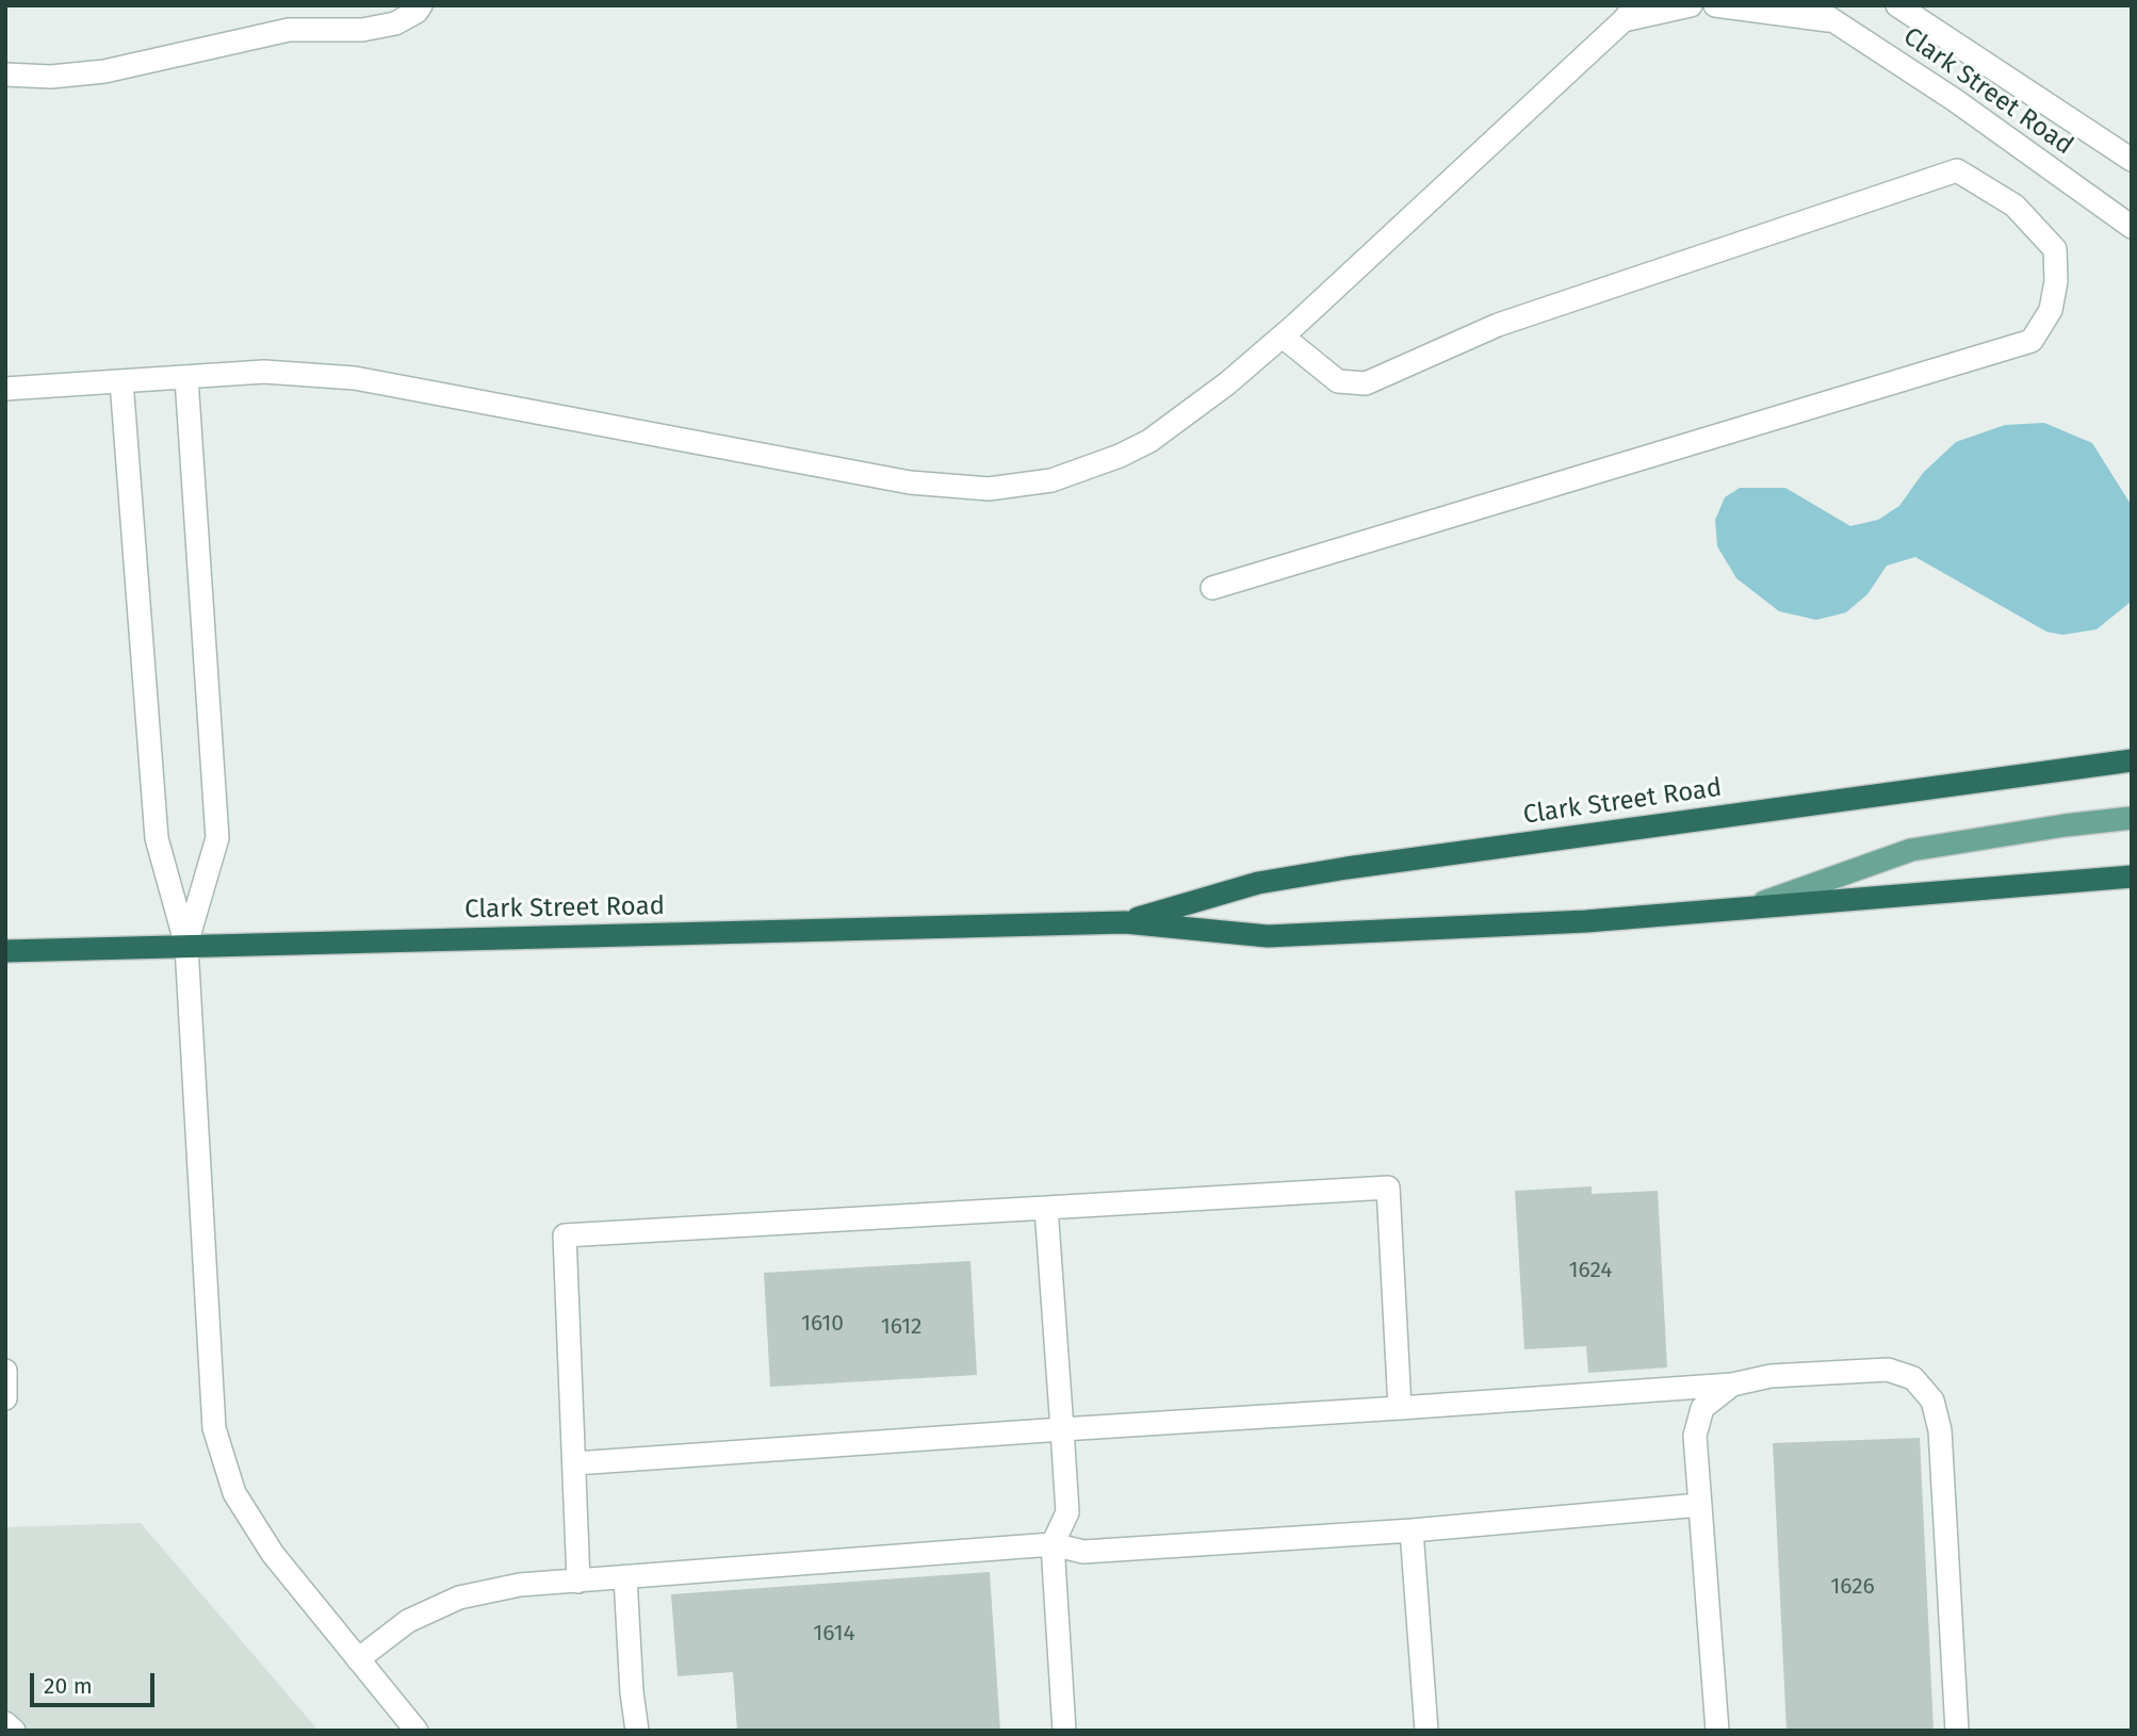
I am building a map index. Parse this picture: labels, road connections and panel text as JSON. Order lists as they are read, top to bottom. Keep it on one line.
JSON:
{"streets":{"highway":["Clark Street Road"]},"house_numbers":["1624","1610","1612","1626","1614"],"scale_bar":"20 m"}
